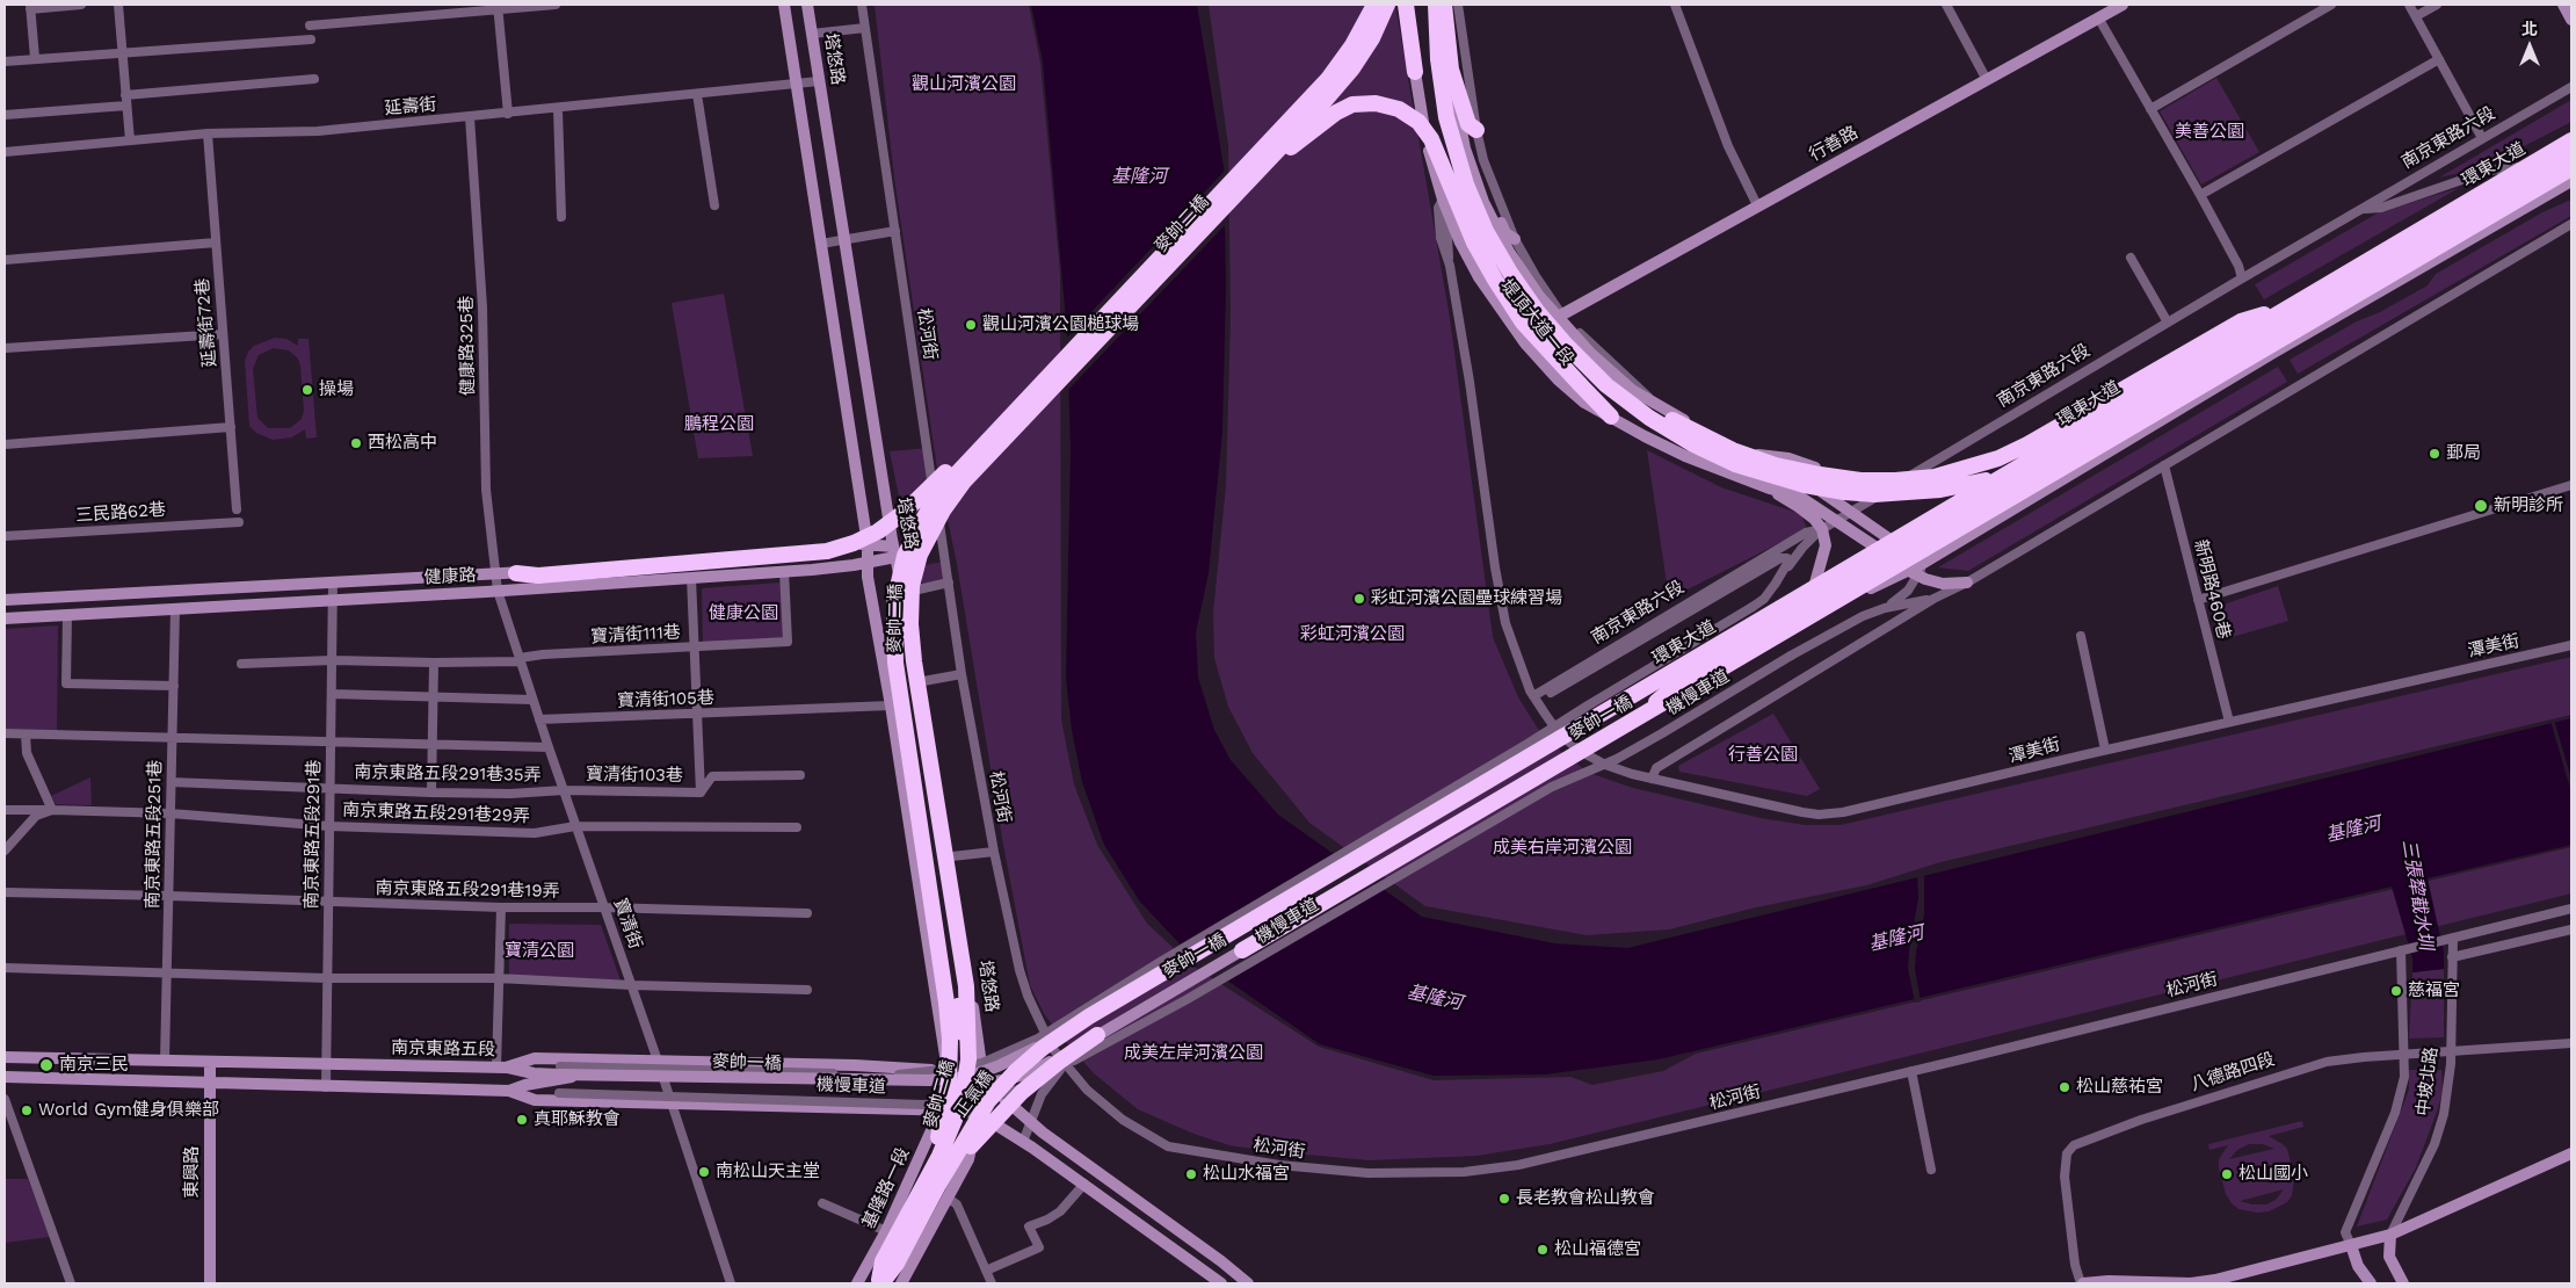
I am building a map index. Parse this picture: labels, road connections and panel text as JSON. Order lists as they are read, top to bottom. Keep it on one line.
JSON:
{"streets":{"highway":["環東大道","麥帥二橋","堤頂大道一段","麥帥一橋","正氣橋"],"main road":["塔悠路","行善路","健康路","南京東路五段","八德路四段","中坡北路","東興路","基隆路一段"],"street":["延壽街","南京東路六段","延壽街72巷","松河街","健康路325巷","三民路62巷","新明路460巷","寶清街111巷","潭美街","機慢車道","寶清街105巷","南京東路五段291巷35弄","寶清街103巷","南京東路五段291巷29弄","南京東路五段251巷","南京東路五段291巷","南京東路五段291巷19弄","寶清街"]},"crossings":[["塔悠路","延壽街"],["塔悠路","麥帥二橋"],["塔悠路","健康路"],["塔悠路","南京東路五段"],["延壽街","延壽街72巷"],["延壽街","健康路325巷"],["南京東路六段","堤頂大道一段"],["南京東路六段","潭美街"],["南京東路六段","機慢車道"],["行善路","堤頂大道一段"],["環東大道","麥帥一橋"],["麥帥二橋","正氣橋"],["堤頂大道一段","潭美街"],["堤頂大道一段","機慢車道"],["堤頂大道一段","麥帥一橋"],["松河街","中坡北路"],["健康路325巷","健康路"],["健康路325巷","寶清街"],["健康路","寶清街111巷"],["健康路","南京東路五段251巷"],["健康路","南京東路五段291巷"],["健康路","寶清街"],["新明路460巷","潭美街"],["寶清街111巷","南京東路五段291巷"],["寶清街111巷","寶清街"],["潭美街","機慢車道"],["機慢車道","麥帥一橋"],["寶清街105巷","寶清街"],["麥帥一橋","南京東路五段"],["麥帥一橋","正氣橋"],["南京東路五段291巷35弄","寶清街103巷"],["南京東路五段291巷35弄","南京東路五段251巷"],["南京東路五段291巷35弄","南京東路五段291巷"],["南京東路五段291巷35弄","寶清街"],["寶清街103巷","寶清街"],["南京東路五段291巷29弄","南京東路五段251巷"],["南京東路五段291巷29弄","南京東路五段291巷"],["南京東路五段291巷29弄","寶清街"],["南京東路五段251巷","南京東路五段291巷19弄"],["南京東路五段251巷","南京東路五段"],["南京東路五段291巷","南京東路五段291巷19弄"],["南京東路五段291巷","南京東路五段"],["南京東路五段291巷19弄","寶清街"],["寶清街","南京東路五段"],["南京東路五段","東興路"],["南京東路五段","基隆路一段"],["八德路四段","中坡北路"]],"water":["基隆河","三張犂截水圳"],"parks":["觀山河濱公園","美善公園","鵬程公園","健康公園","彩虹河濱公園","行善公園","成美右岸河濱公園","寶清公園","成美左岸河濱公園"],"places":["觀山河濱公園槌球場","操場","西松高中","郵局","新明診所","彩虹河濱公園壘球練習場","慈福宮","南京三民","松山慈祐宮","World Gym健身俱樂部","真耶穌教會","南松山天主堂","松山水福宮","松山國小","長老教會松山教會","松山福德宮"],"north":"top"}
